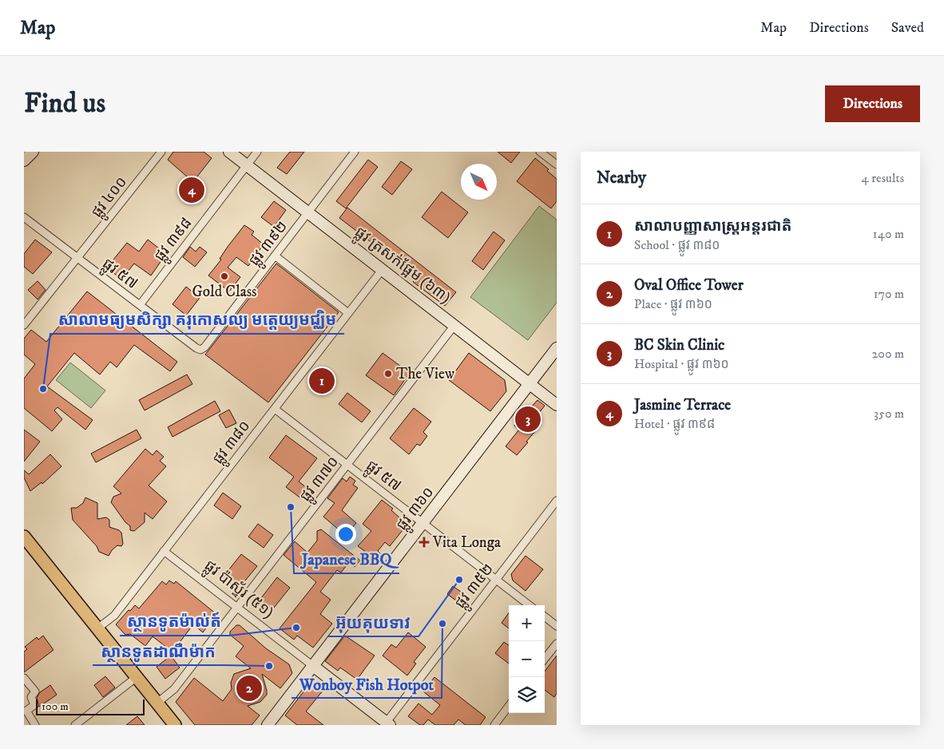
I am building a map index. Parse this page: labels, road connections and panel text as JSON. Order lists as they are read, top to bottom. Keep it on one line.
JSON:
{"streets":{"street":["ផ្លូវ ៤០០","ផ្លូវ ៣៩៨","ផ្លូវ ៣៩២","ផ្លូវ ត្រសក់ផ្អែម (៦៣)","ផ្លូវ ៥៧","ផ្លូវ ៣៨០","ផ្លូវ ៣៧០","ផ្លូវ ៣៦០","ផ្លូវ ៣៥២","ផ្លូវ ប៉ាស្ទ័រ (៥១)"]},"crossings":[["ផ្លូវ ៤០០","ផ្លូវ ៥៧"],["ផ្លូវ ៣៩៨","ផ្លូវ ត្រសក់ផ្អែម (៦៣)"],["ផ្លូវ ៣៩៨","ផ្លូវ ៥៧"],["ផ្លូវ ៣៩២","ផ្លូវ ត្រសក់ផ្អែម (៦៣)"],["ផ្លូវ ៣៩២","ផ្លូវ ៥៧"],["ផ្លូវ ត្រសក់ផ្អែម (៦៣)","ផ្លូវ ៣៨០"],["ផ្លូវ ត្រសក់ផ្អែម (៦៣)","ផ្លូវ ៣៧០"],["ផ្លូវ ត្រសក់ផ្អែម (៦៣)","ផ្លូវ ៣៦០"],["ផ្លូវ ៥៧","ផ្លូវ ៣៨០"],["ផ្លូវ ៥៧","ផ្លូវ ៣៧០"],["ផ្លូវ ៥៧","ផ្លូវ ៣៦០"],["ផ្លូវ ៥៧","ផ្លូវ ៣៥២"],["ផ្លូវ ៣៨០","ផ្លូវ ប៉ាស្ទ័រ (៥១)"],["ផ្លូវ ៣៧០","ផ្លូវ ប៉ាស្ទ័រ (៥១)"],["ផ្លូវ ៣៦០","ផ្លូវ ប៉ាស្ទ័រ (៥១)"],["ផ្លូវ ៣៥២","ផ្លូវ ប៉ាស្ទ័រ (៥១)"]],"places":{"other":["Gold Class","The View","សាលាមធ្យមសិក្សា គរុកោសល្យ មត្តេយ្យមជ្ឈិម","Japanese BBQ","អ៊ុយគុយទាវ","Wonboy Fish Hotpot","ស្ថានទូតម៉ាល់ត៍","ស្ថានទូតដាណឺម៉ាក"],"health":["Vita Longa"]},"scale_bar":"100 m","north":"bottom right","page":{"header":"Map","nav":["Map","Directions","Saved"],"buttons":"Directions","title":"Find us","heading":["Nearby","4 results"],"pins":["4","1","3","2"],"list":[{"mark":"1","name":"សាលាបញ្ញាសាស្ត្រអន្តរជាតិ","note":"School · ផ្លូវ ៣៨០","value":"140 m"},{"mark":"2","name":"Oval Office Tower","note":"Place · ផ្លូវ ៣៦០","value":"170 m"},{"mark":"3","name":"BC Skin Clinic","note":"Hospital · ផ្លូវ ៣៦០","value":"200 m"},{"mark":"4","name":"Jasmine Terrace","note":"Hotel · ផ្លូវ ៣៩៨","value":"350 m"}],"map_buttons":["+","−"],"scale":"100 m"}}
